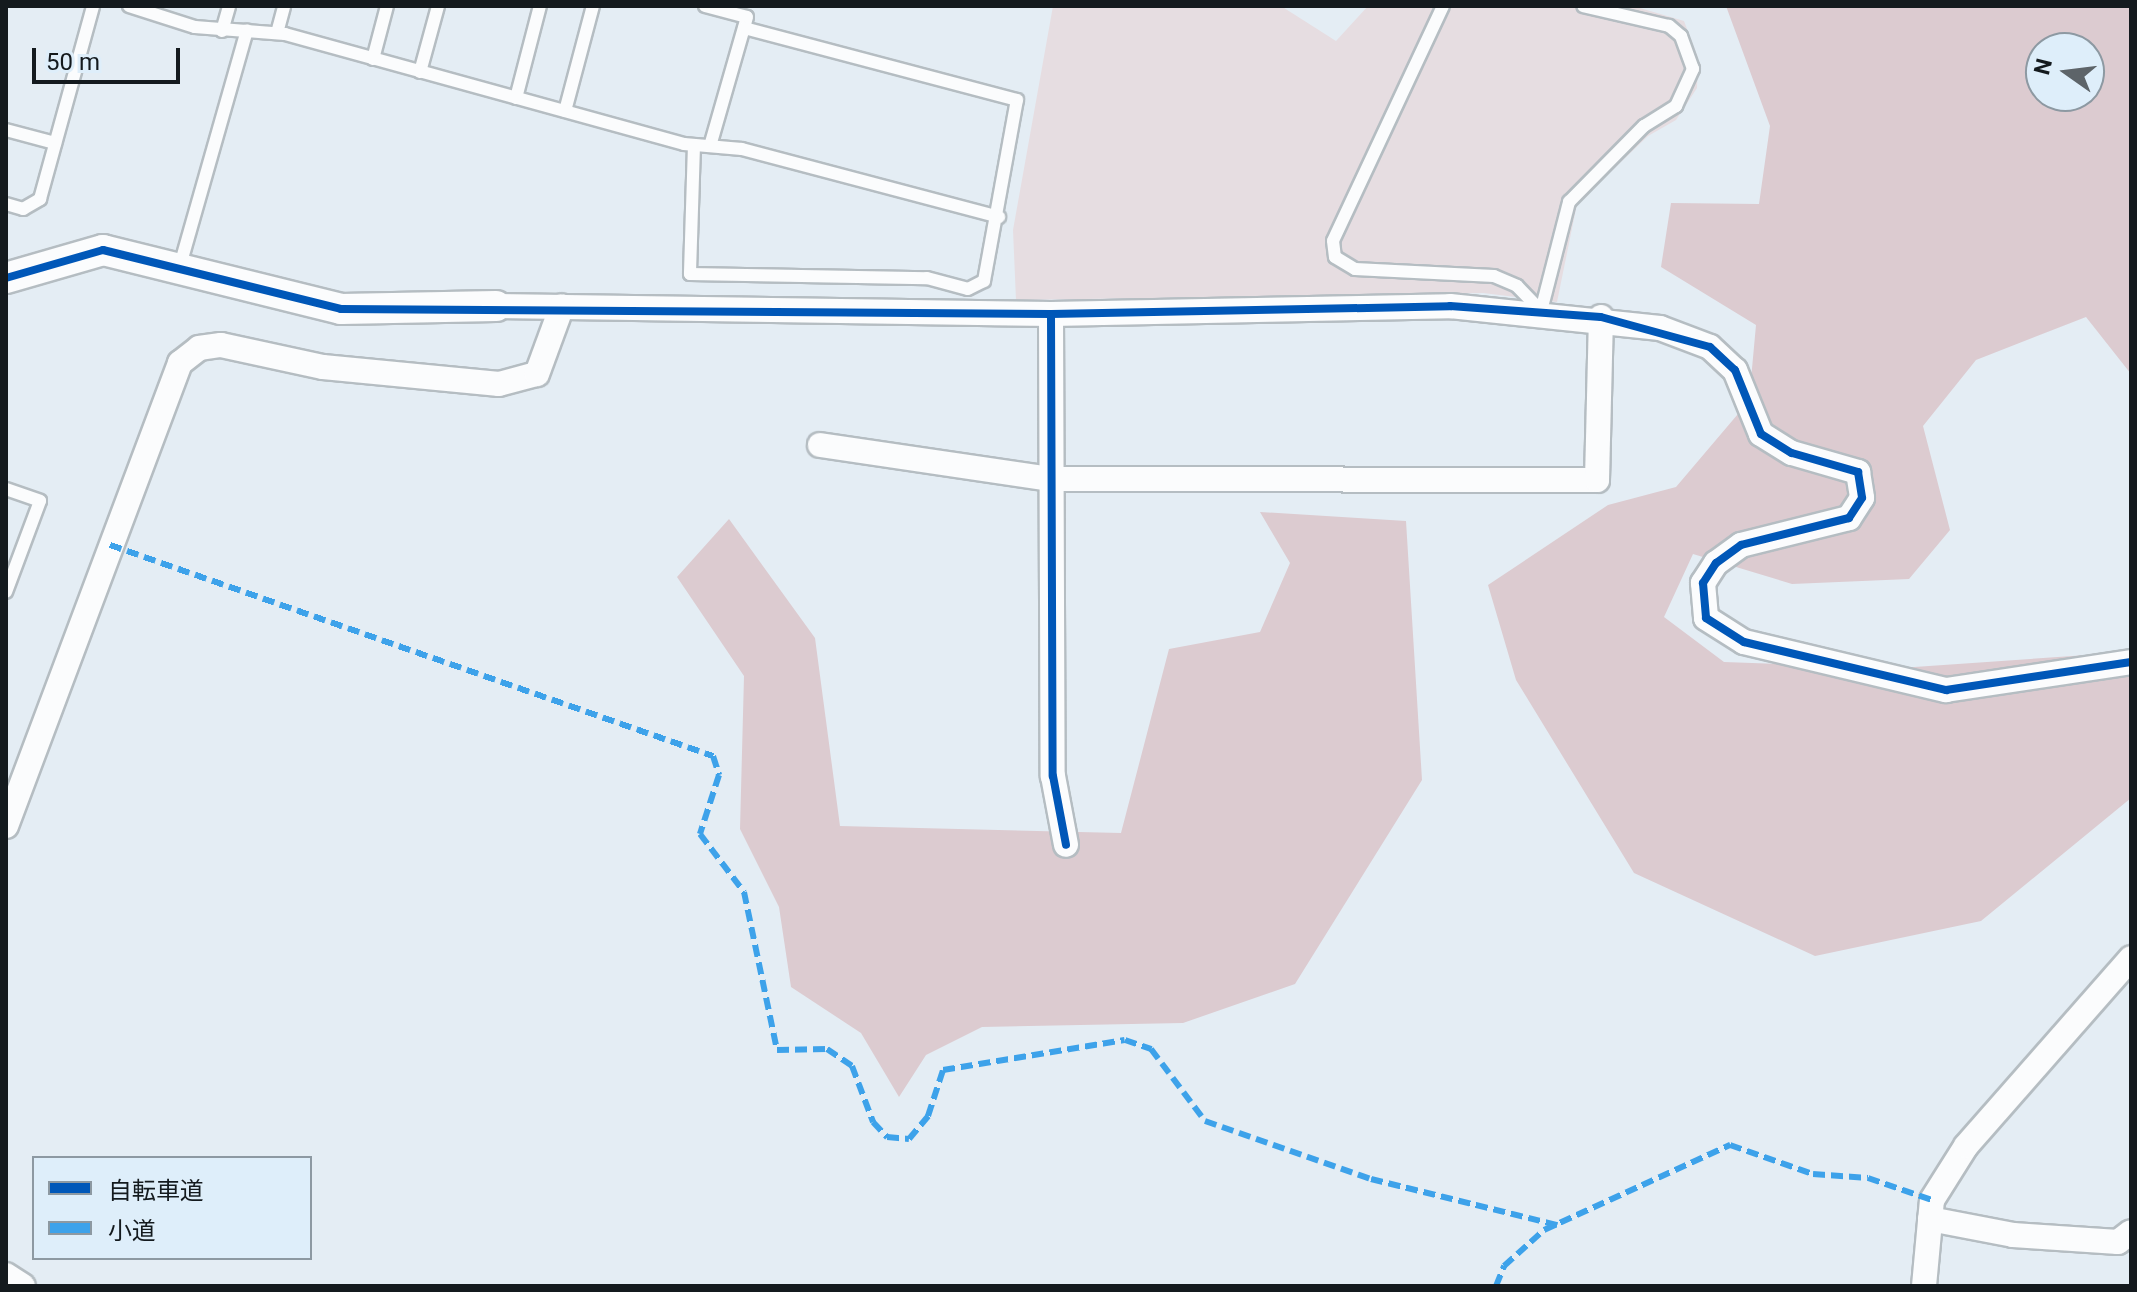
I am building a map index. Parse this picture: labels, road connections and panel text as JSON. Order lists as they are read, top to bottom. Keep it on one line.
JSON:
{"legend":["自転車道","小道"],"scale_bar":"50 m","north":"left"}
